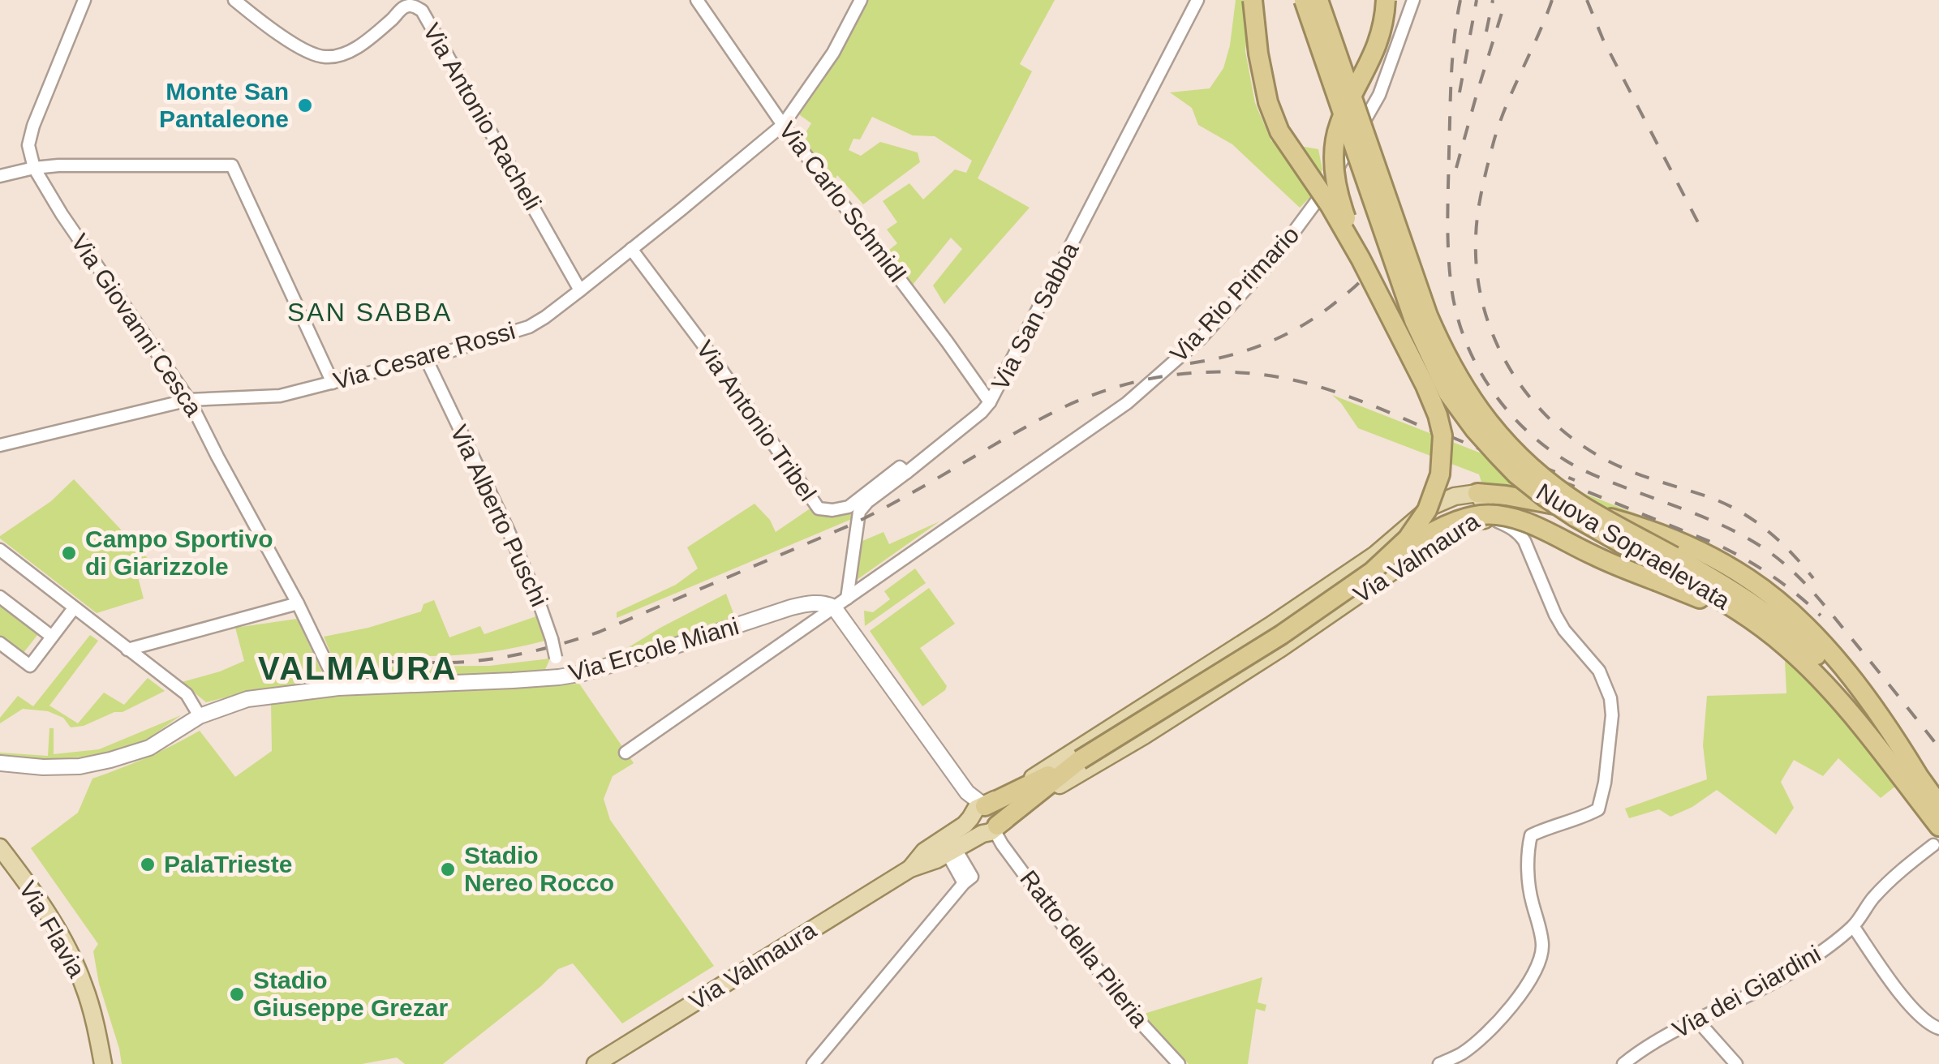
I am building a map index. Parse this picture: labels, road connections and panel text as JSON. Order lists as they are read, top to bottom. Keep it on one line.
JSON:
{"streets":{"highway":["Nuova Sopraelevata"],"main road":["Via Valmaura","Via Flavia"],"street":["Via Antonio Racheli","Via Carlo Schmidl","Via Rio Primario","Via San Sabba","Via Giovanni Cesca","Via Cesare Rossi","Via Antonio Tribel","Via Alberto Puschi","Via Ercole Miani","Ratto della Pileria","Via dei Giardini"]},"crossings":[["Via Antonio Racheli","Via Cesare Rossi"],["Via Carlo Schmidl","Via San Sabba"],["Via Carlo Schmidl","Via Cesare Rossi"],["Via Rio Primario","Via San Sabba"],["Via Rio Primario","Via Ercole Miani"],["Via San Sabba","Via Antonio Tribel"],["Via Giovanni Cesca","Via Cesare Rossi"],["Via Giovanni Cesca","Via Ercole Miani"],["Via Cesare Rossi","Via Antonio Tribel"],["Via Cesare Rossi","Via Alberto Puschi"],["Via Alberto Puschi","Via Ercole Miani"],["Via Valmaura","Ratto della Pileria"]],"districts":["SAN SABBA","VALMAURA"],"places":["Monte San Pantaleone","Campo Sportivo di Giarizzole","PalaTrieste","Stadio Nereo Rocco","Stadio Giuseppe Grezar"]}
